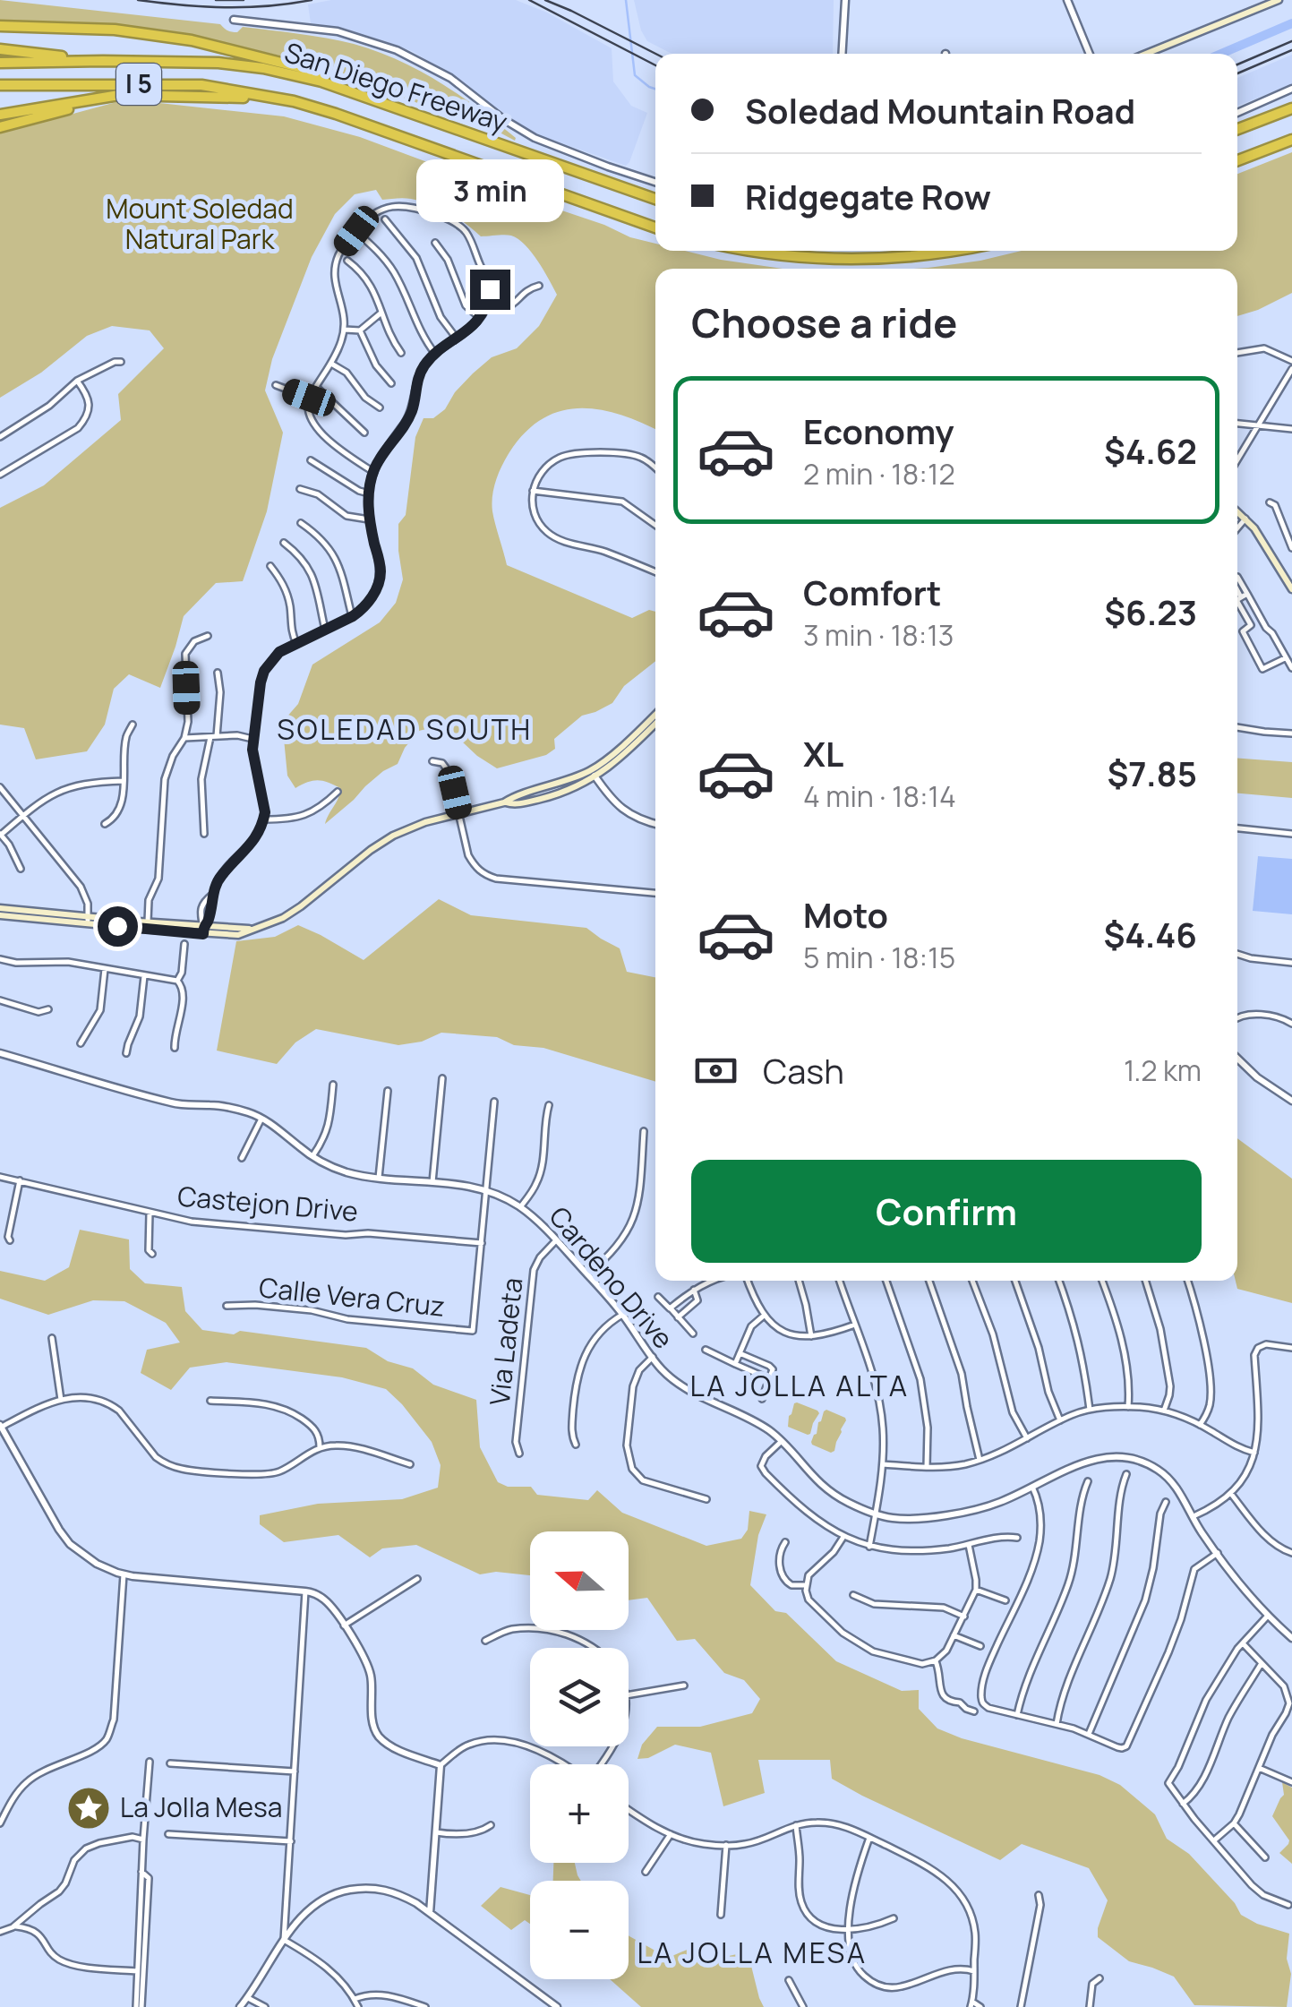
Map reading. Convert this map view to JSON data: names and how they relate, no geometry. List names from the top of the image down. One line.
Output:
{"streets":{"highway":["I 5","San Diego Freeway"],"street":["Castejon Drive","Cardeno Drive","Calle Vera Cruz","Via Ladeta"]},"crossings":[["Castejon Drive","Calle Vera Cruz"],["Cardeno Drive","Via Ladeta"]],"districts":["SOLEDAD SOUTH","LA JOLLA ALTA","LA JOLLA MESA"],"parks":["Mount Soledad Natural Park"],"places":{"place":["La Jolla Mesa"]},"north":"left","page":{"banner":["Soledad Mountain Road","Ridgegate Row"],"bubble":"3 min","heading":"Choose a ride","list":[{"name":"Economy","note":"2 min · 18:12","value":"$4.62"},{"name":"Comfort","note":"3 min · 18:13","value":"$6.23"},{"name":"XL","note":"4 min · 18:14","value":"$7.85"},{"name":"Moto","note":"5 min · 18:15","value":"$4.46"}],"pay":["Cash","1.2 km"],"buttons":"Confirm","map_buttons":["+","−"]}}
